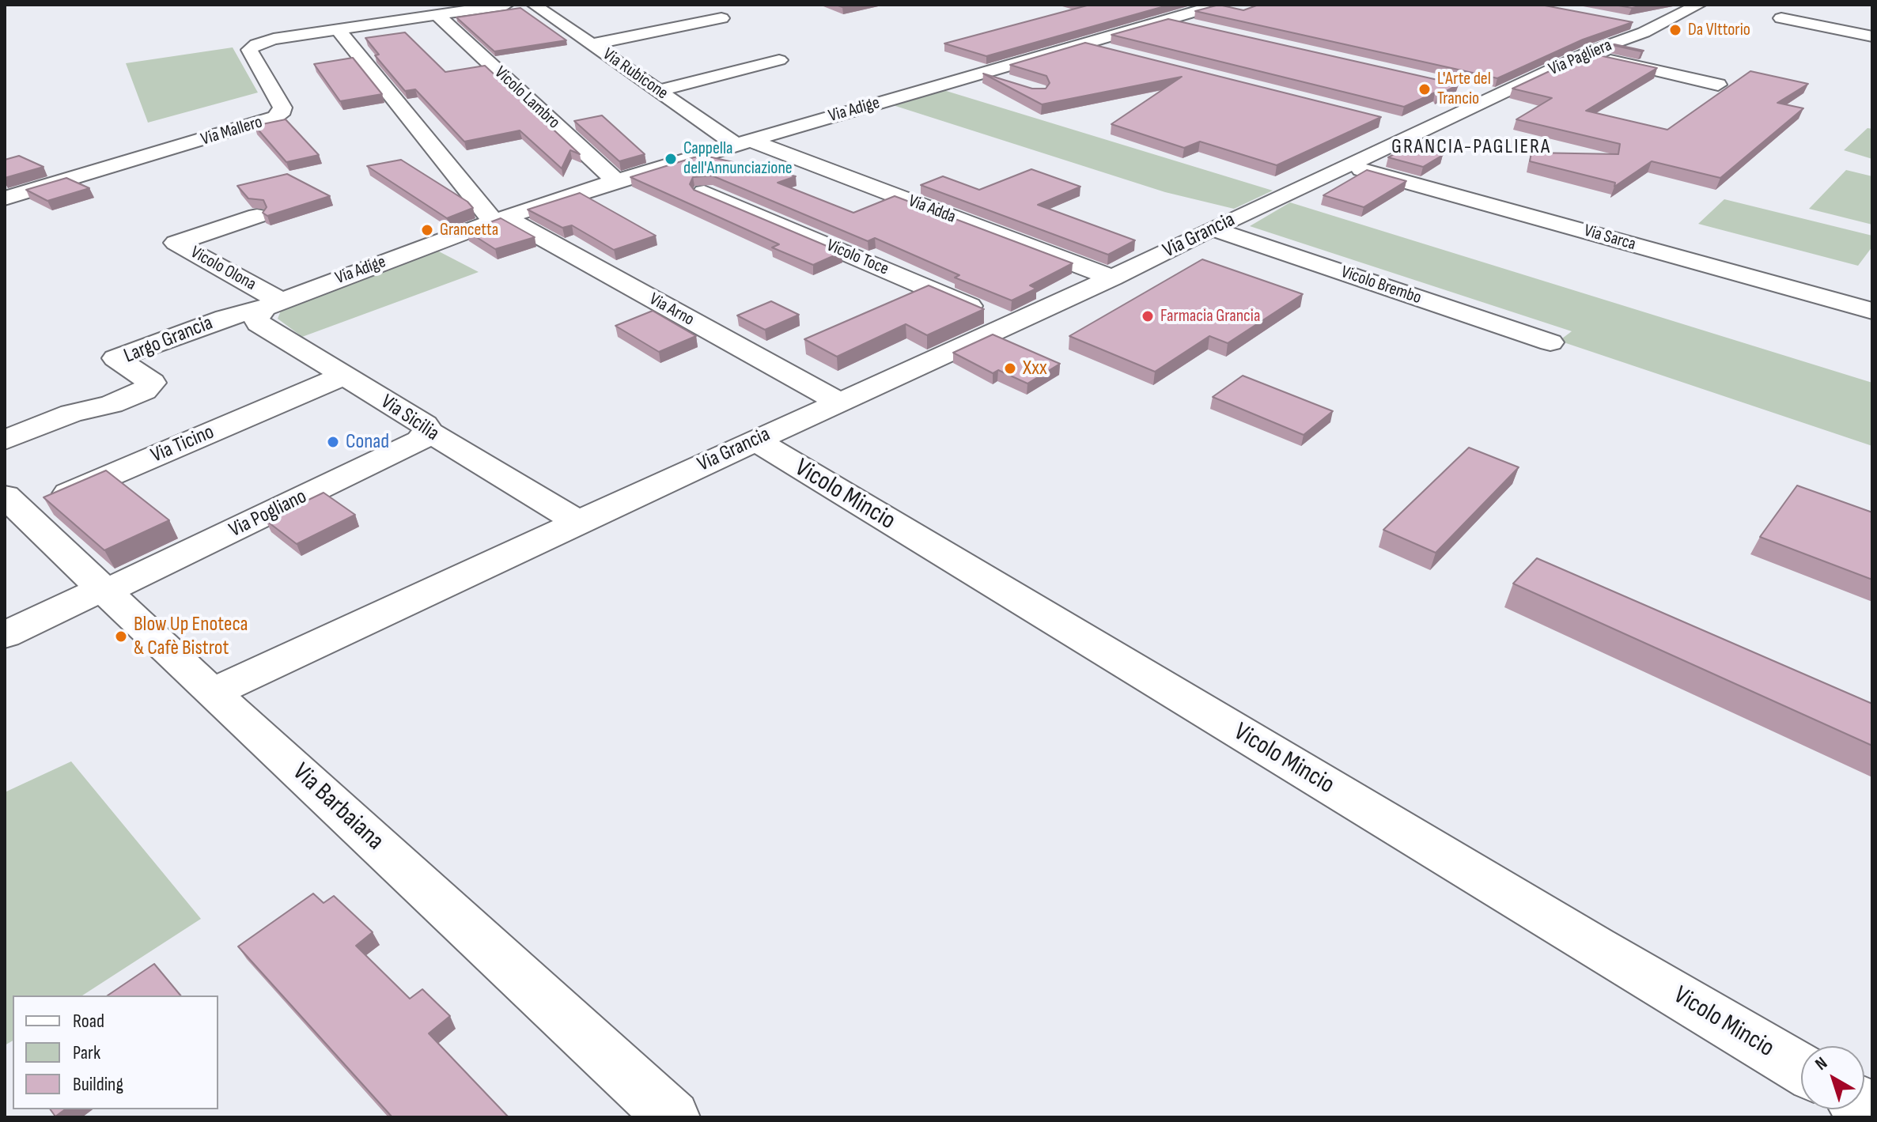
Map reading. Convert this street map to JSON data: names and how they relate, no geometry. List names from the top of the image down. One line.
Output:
{"streets":{"street":["Via Pagliera","Via Rubicone","Vicolo Lambro","Via Adige","Via Mallero","Via Adda","Via Grancia","Via Sarca","Vicolo Toce","Vicolo Olona","Vicolo Brembo","Via Arno","Largo Grancia","Via Sicilia","Via Ticino","Vicolo Mincio","Via Pogliano","Via Barbaiana"]},"crossings":[["Via Pagliera","Via Grancia"],["Via Pagliera","Via Sarca"],["Via Rubicone","Via Adige"],["Via Rubicone","Via Adda"],["Vicolo Lambro","Via Adige"],["Vicolo Lambro","Via Mallero"],["Via Adige","Via Adda"],["Via Adige","Vicolo Olona"],["Via Adige","Via Arno"],["Via Adige","Largo Grancia"],["Via Adige","Via Sicilia"],["Via Adda","Via Grancia"],["Via Grancia","Vicolo Toce"],["Via Grancia","Vicolo Brembo"],["Via Grancia","Via Arno"],["Via Grancia","Via Sicilia"],["Via Grancia","Vicolo Mincio"],["Via Grancia","Via Barbaiana"],["Vicolo Olona","Largo Grancia"],["Vicolo Olona","Via Sicilia"],["Largo Grancia","Via Sicilia"],["Via Sicilia","Via Ticino"],["Via Sicilia","Via Pogliano"],["Via Ticino","Via Barbaiana"],["Via Pogliano","Via Barbaiana"]],"districts":["GRANCIA-PAGLIERA"],"places":["Da VIttorio","L'Arte del Trancio","Cappella dell'Annunciazione","Grancetta","Farmacia Grancia","Xxx","Conad","Blow Up Enoteca & Cafè Bistrot"],"legend":["Road","Park","Building"],"north":"top left"}
